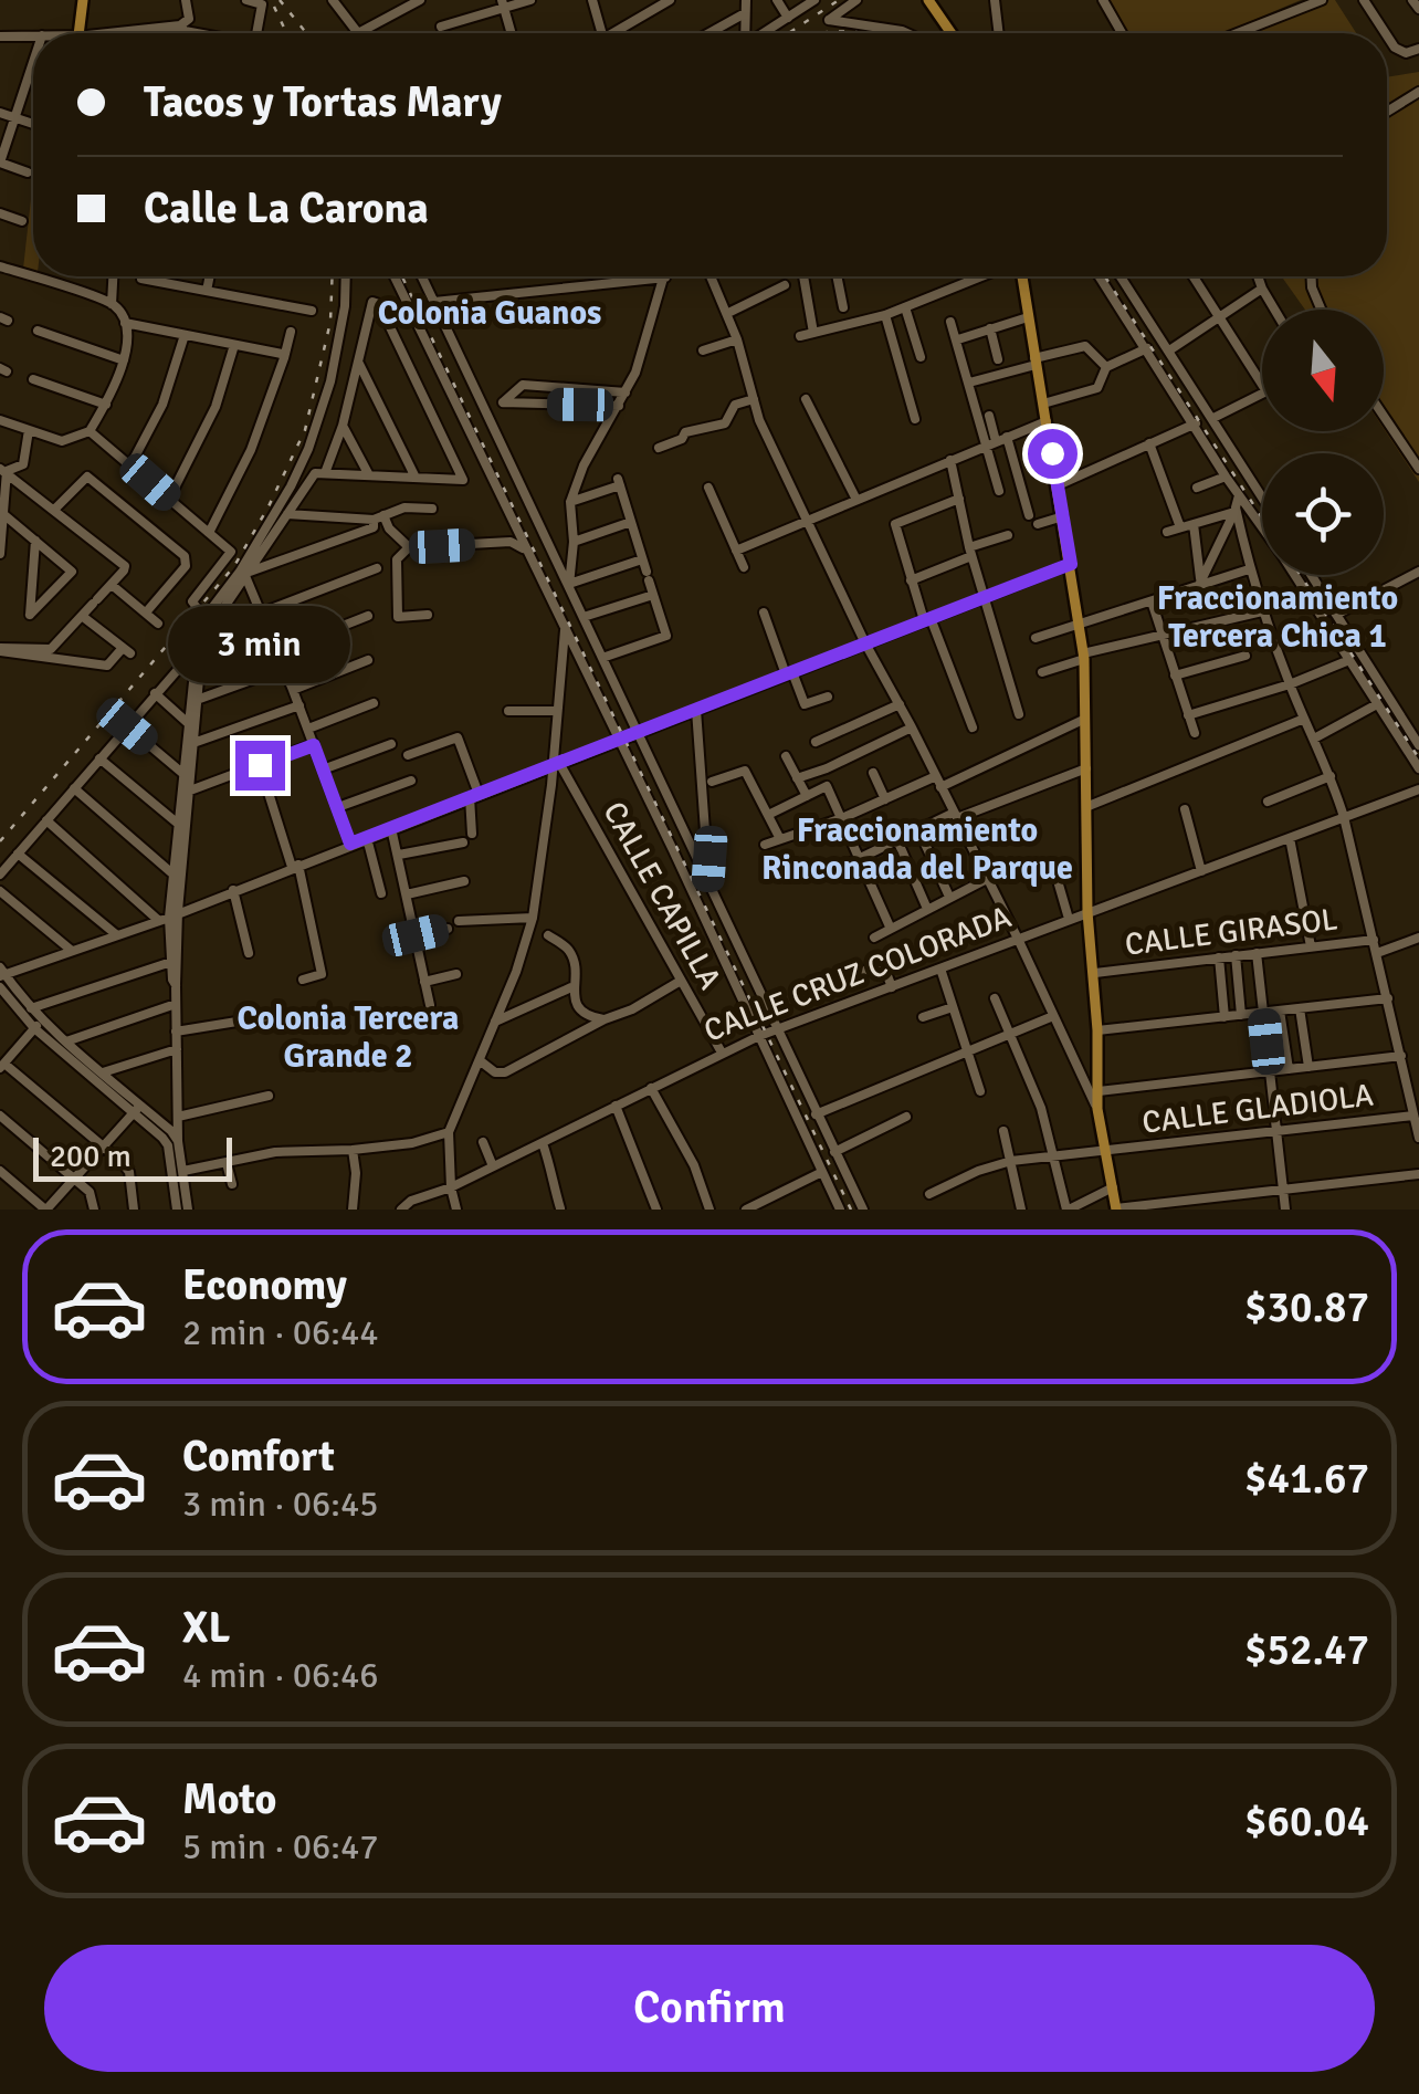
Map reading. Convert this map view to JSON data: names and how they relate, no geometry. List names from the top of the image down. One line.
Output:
{"streets":{"street":["CALLE CAPILLA","CALLE GIRASOL","CALLE CRUZ COLORADA","CALLE GLADIOLA"]},"crossings":[["CALLE CAPILLA","CALLE CRUZ COLORADA"]],"districts":["Colonia Guanos","Fraccionamiento Tercera Chica 1","Fraccionamiento Rinconada del Parque","Colonia Tercera Grande 2"],"scale_bar":"200 m","north":"bottom","page":{"banner":["Tacos y Tortas Mary","Calle La Carona"],"bubble":"3 min","scale":"200 m","list":[{"name":"Economy","note":"2 min · 06:44","value":"$30.87"},{"name":"Comfort","note":"3 min · 06:45","value":"$41.67"},{"name":"XL","note":"4 min · 06:46","value":"$52.47"},{"name":"Moto","note":"5 min · 06:47","value":"$60.04"}],"buttons":"Confirm"}}
